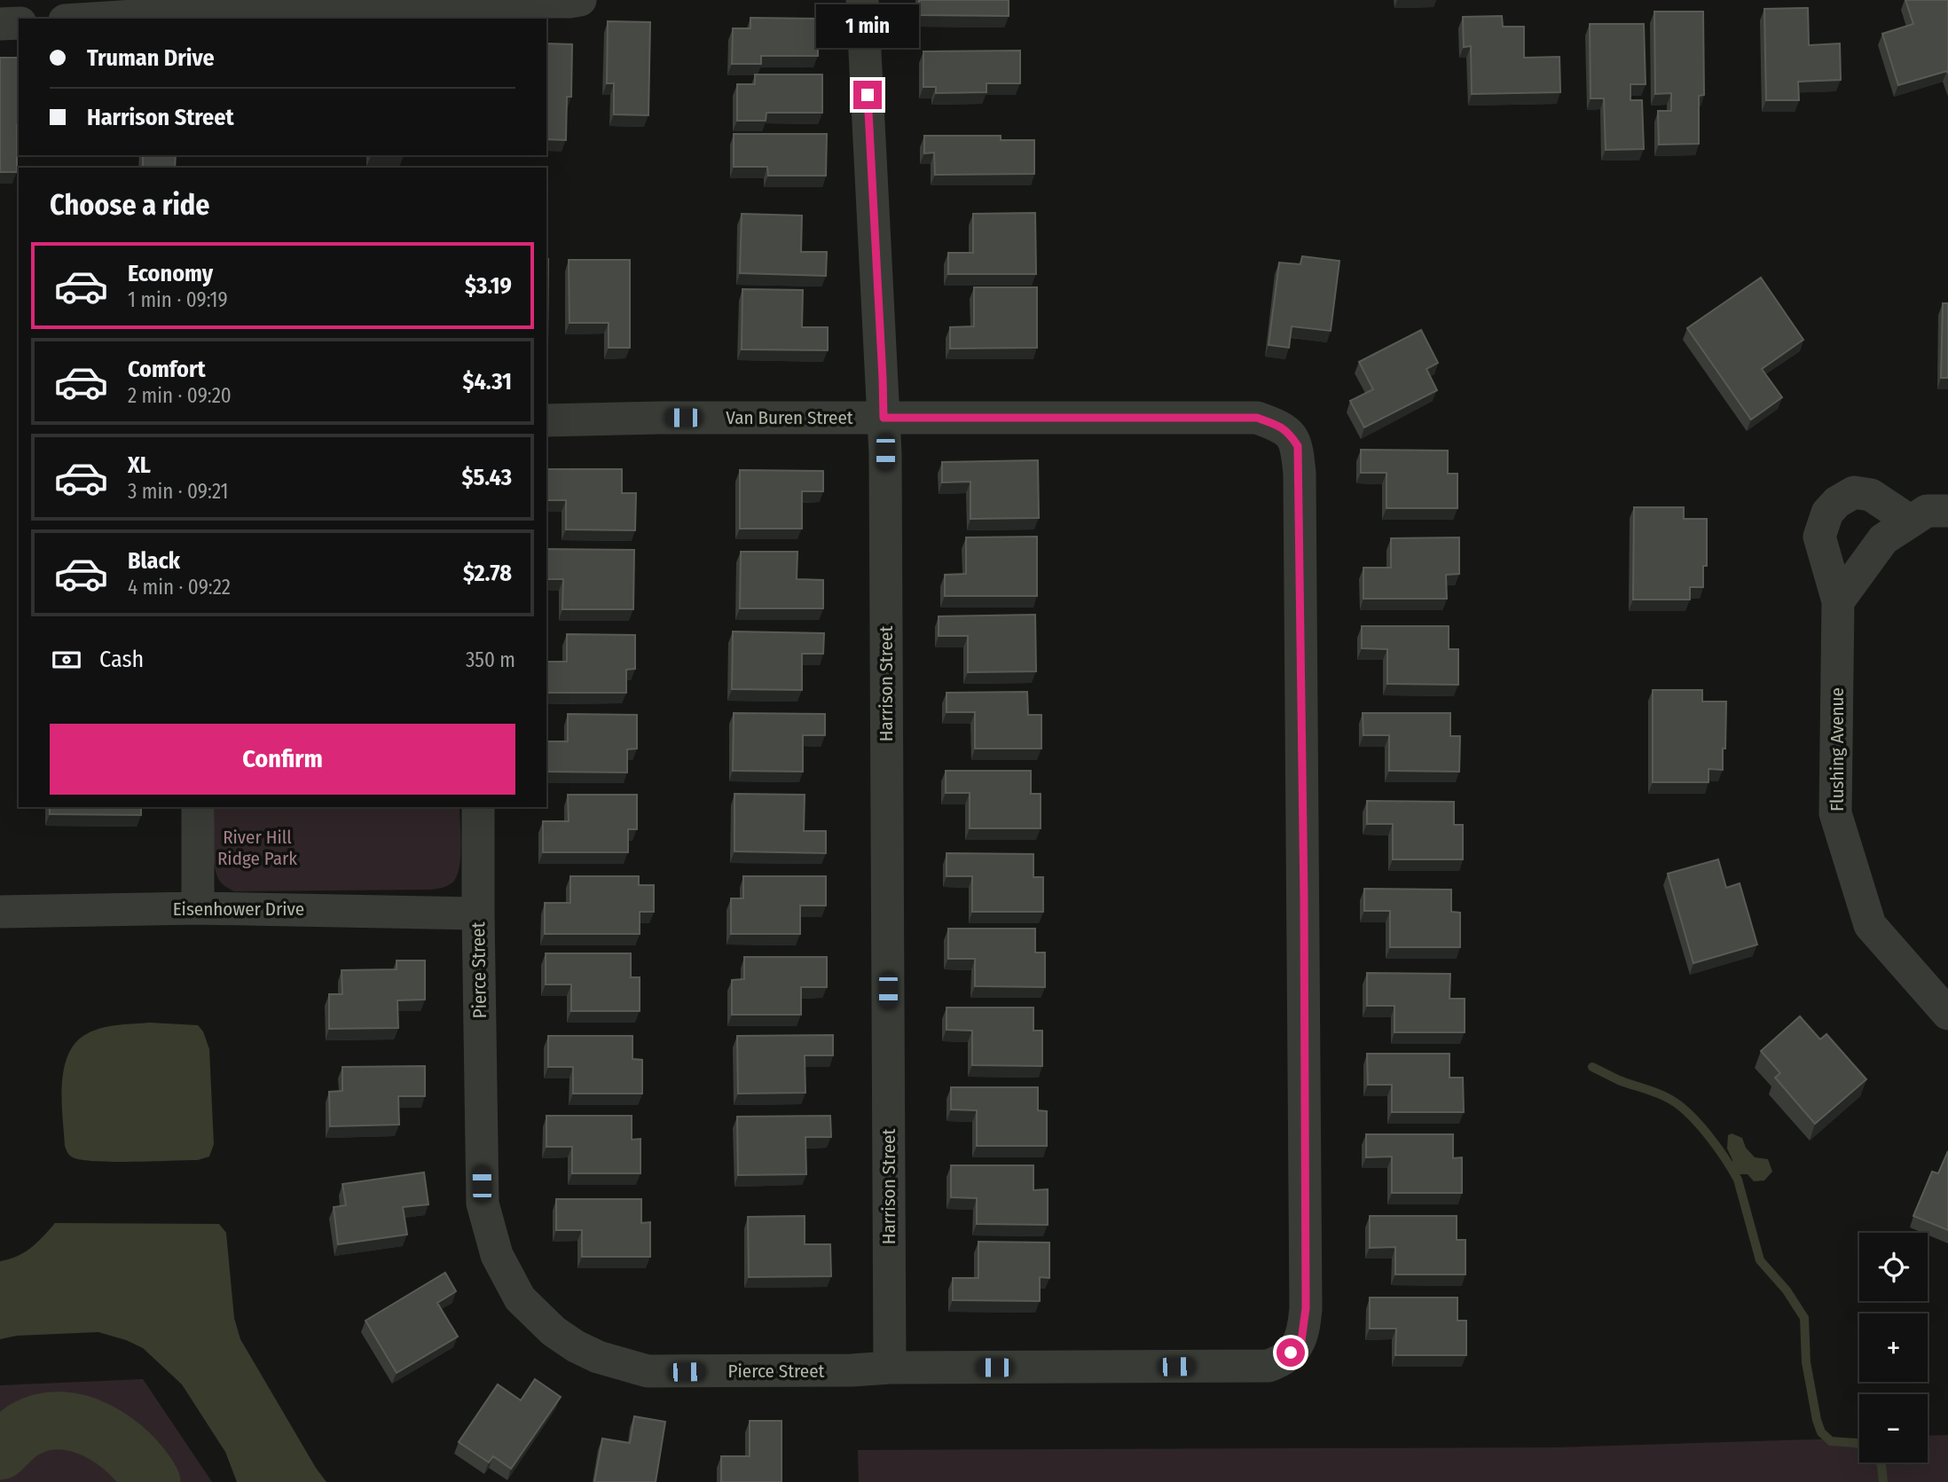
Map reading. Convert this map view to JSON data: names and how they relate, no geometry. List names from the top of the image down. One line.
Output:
{"streets":{"street":["Van Buren Street","Harrison Street","Flushing Avenue","Eisenhower Drive","Pierce Street"]},"crossings":[["Van Buren Street","Harrison Street"],["Van Buren Street","Pierce Street"],["Harrison Street","Pierce Street"],["Eisenhower Drive","Pierce Street"]],"parks":["River Hill Ridge Park"],"page":{"bubble":"1 min","banner":["Truman Drive","Harrison Street"],"heading":"Choose a ride","list":[{"name":"Economy","note":"1 min · 09:19","value":"$3.19"},{"name":"Comfort","note":"2 min · 09:20","value":"$4.31"},{"name":"XL","note":"3 min · 09:21","value":"$5.43"},{"name":"Black","note":"4 min · 09:22","value":"$2.78"}],"pay":["Cash","350 m"],"buttons":"Confirm","map_buttons":["+","−"]}}
